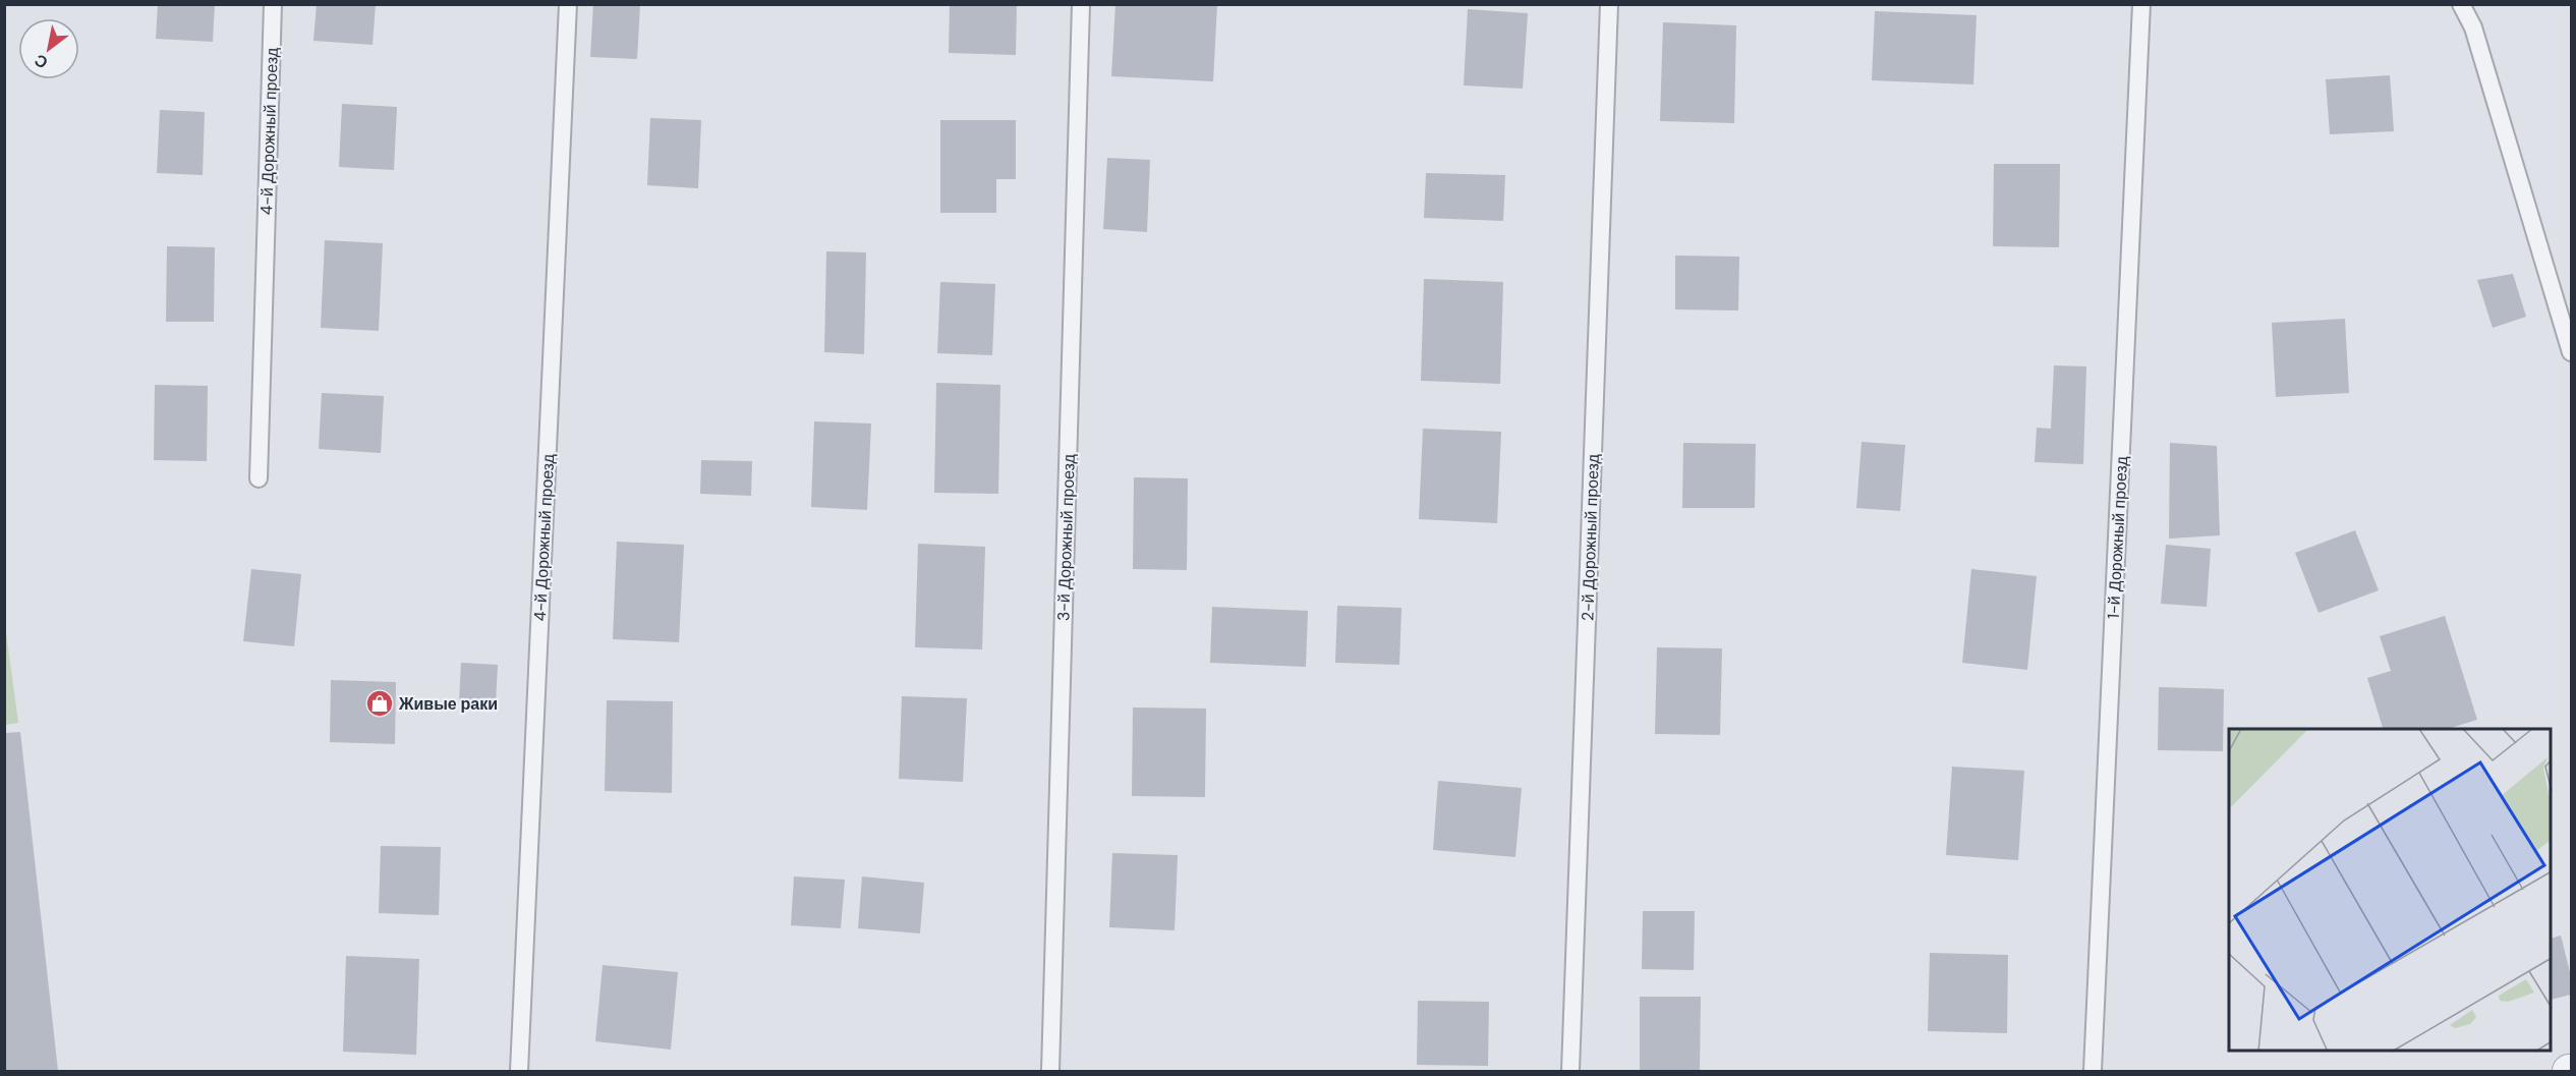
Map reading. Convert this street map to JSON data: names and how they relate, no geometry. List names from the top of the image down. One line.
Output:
{"streets":{"lane":["4-й Дорожный проезд","3-й Дорожный проезд","2-й Дорожный проезд","1-й Дорожный проезд"]},"places":{"shop":["Живые раки"]},"north":"bottom left"}
